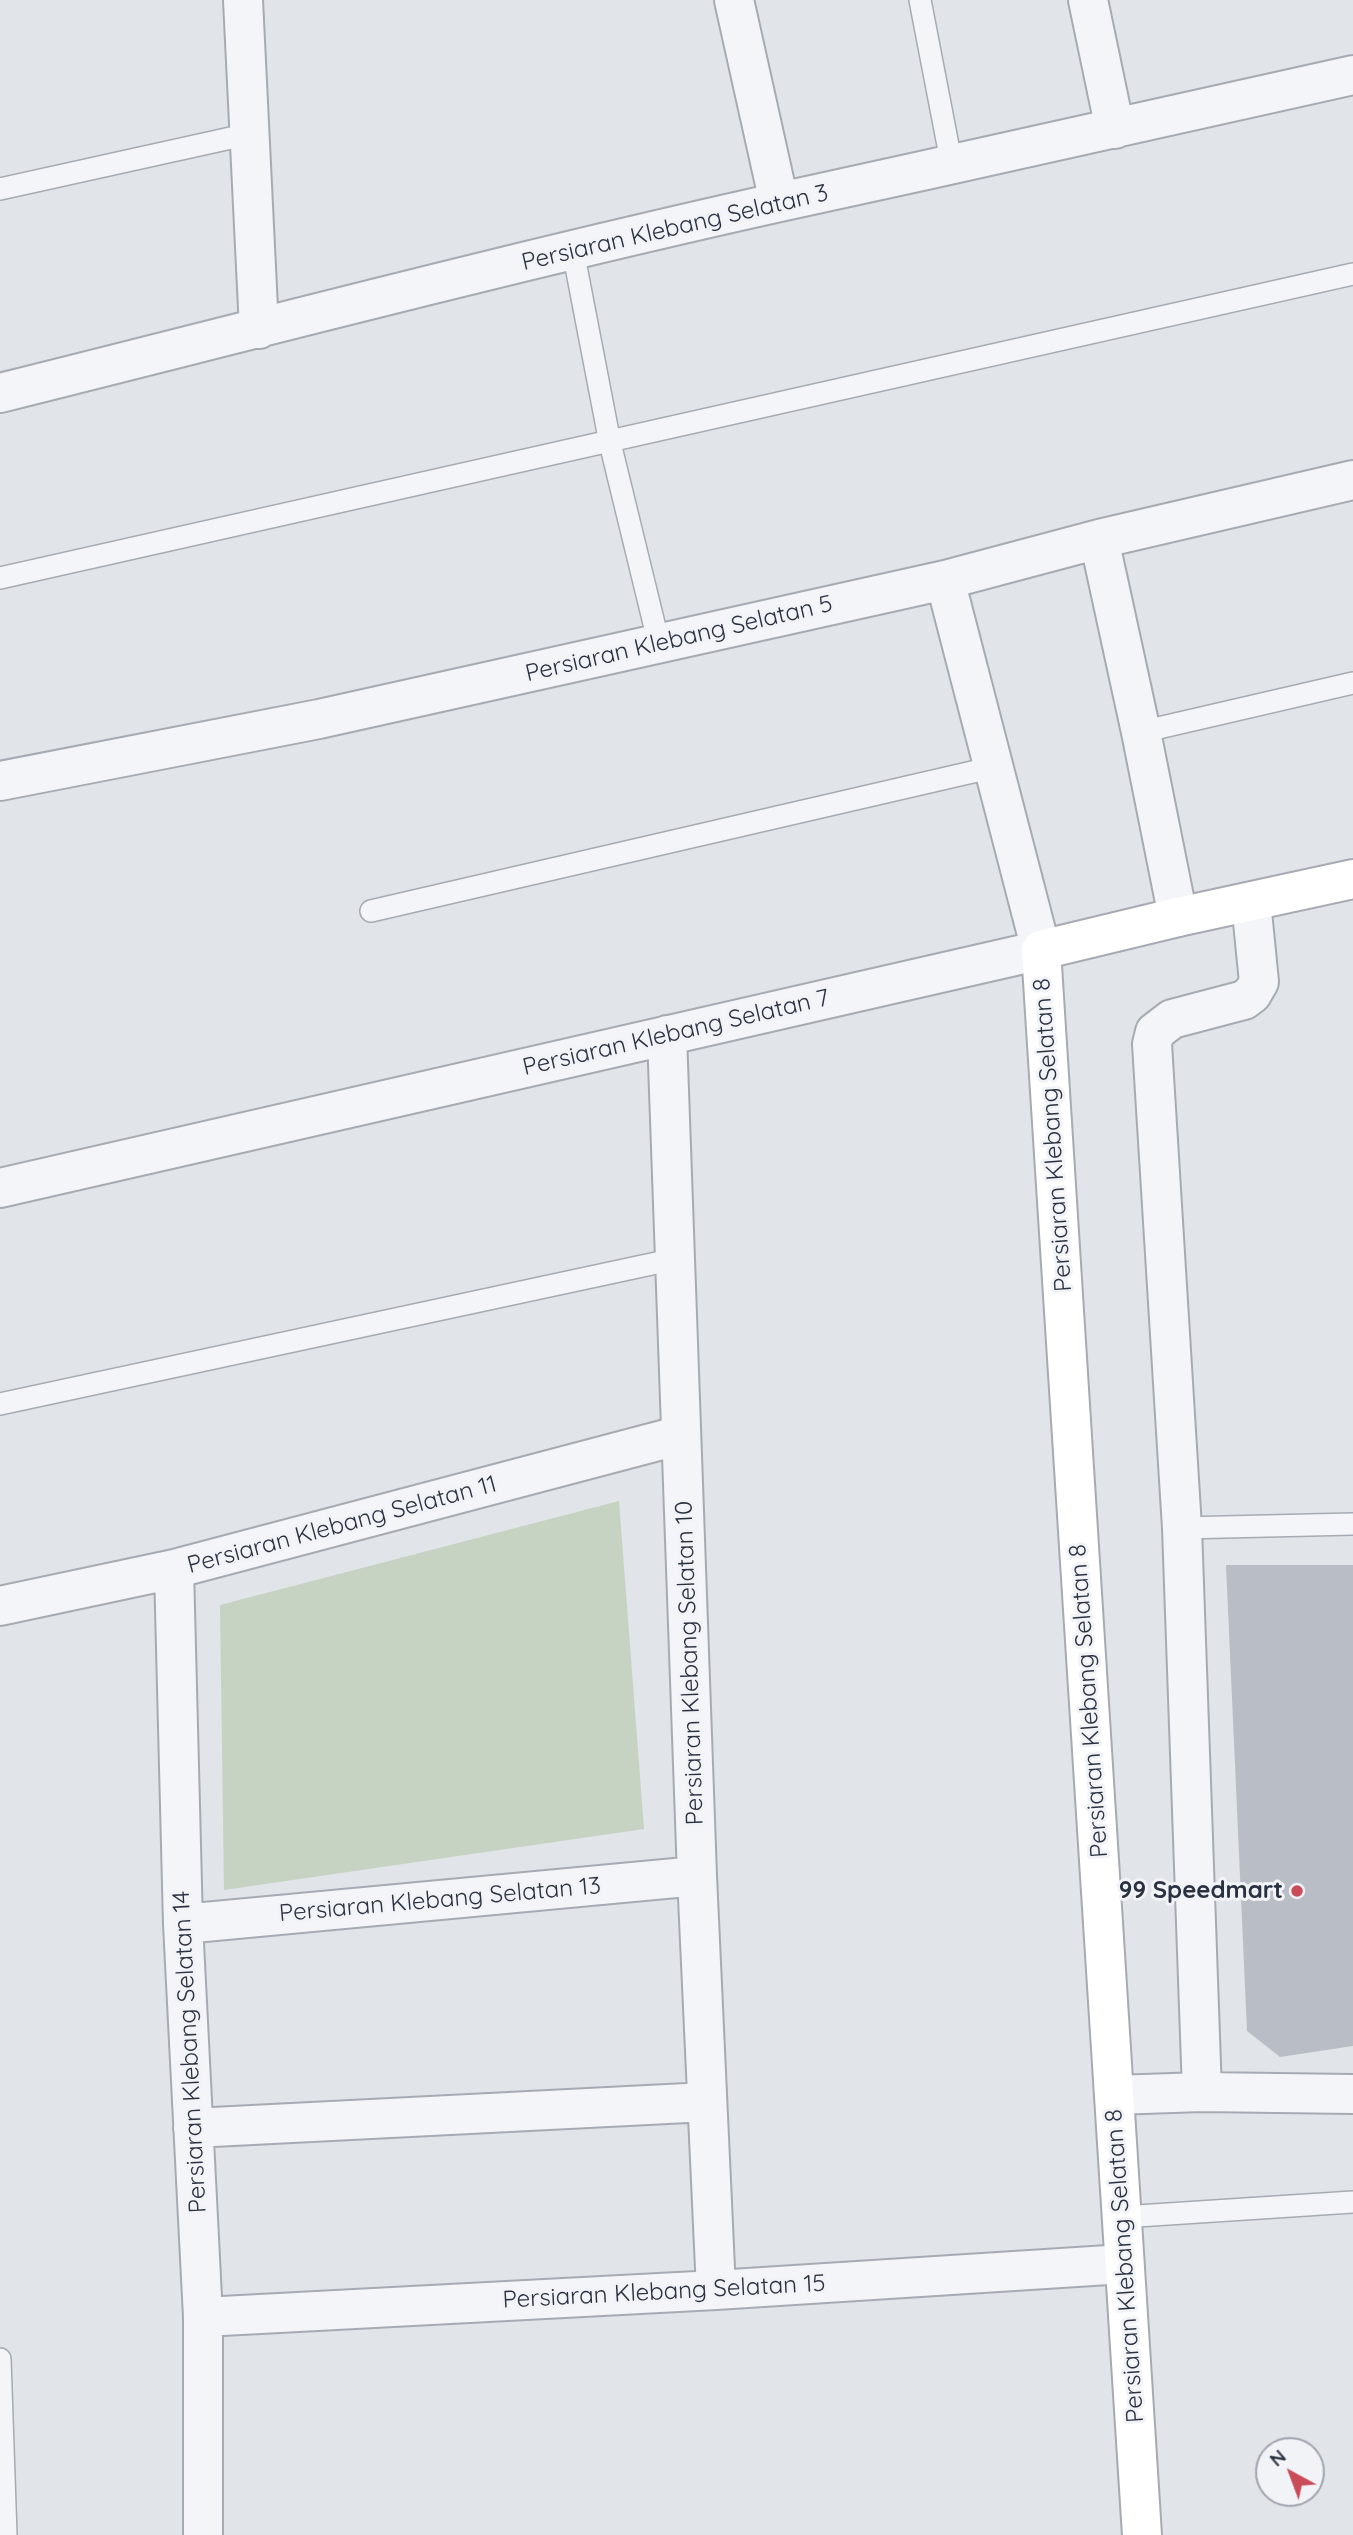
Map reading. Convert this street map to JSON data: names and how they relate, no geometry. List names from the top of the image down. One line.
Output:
{"streets":{"street":["Persiaran Klebang Selatan 3","Persiaran Klebang Selatan 5","Persiaran Klebang Selatan 7","Persiaran Klebang Selatan 8","Persiaran Klebang Selatan 11","Persiaran Klebang Selatan 10","Persiaran Klebang Selatan 13","Persiaran Klebang Selatan 14","Persiaran Klebang Selatan 15"]},"crossings":[["Persiaran Klebang Selatan 7","Persiaran Klebang Selatan 8"],["Persiaran Klebang Selatan 7","Persiaran Klebang Selatan 10"],["Persiaran Klebang Selatan 8","Persiaran Klebang Selatan 15"],["Persiaran Klebang Selatan 11","Persiaran Klebang Selatan 10"],["Persiaran Klebang Selatan 11","Persiaran Klebang Selatan 14"],["Persiaran Klebang Selatan 10","Persiaran Klebang Selatan 13"],["Persiaran Klebang Selatan 10","Persiaran Klebang Selatan 15"],["Persiaran Klebang Selatan 13","Persiaran Klebang Selatan 14"],["Persiaran Klebang Selatan 14","Persiaran Klebang Selatan 15"]],"places":["99 Speedmart"],"north":"top left"}
